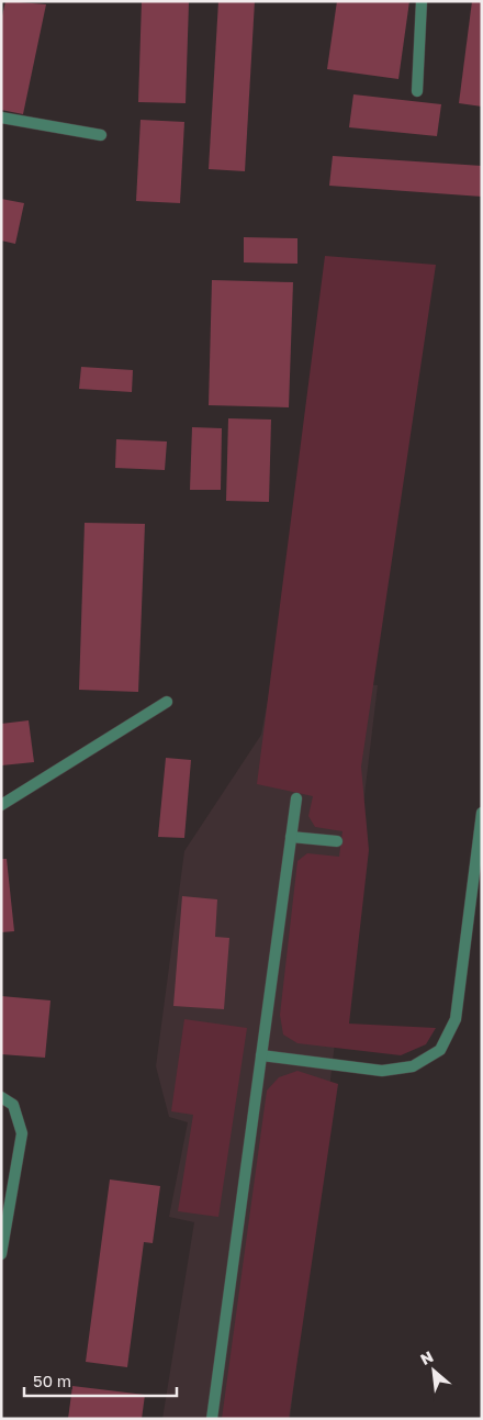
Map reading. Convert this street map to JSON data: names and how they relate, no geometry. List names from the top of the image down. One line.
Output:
{"scale_bar":"50 m","north":"top left"}
